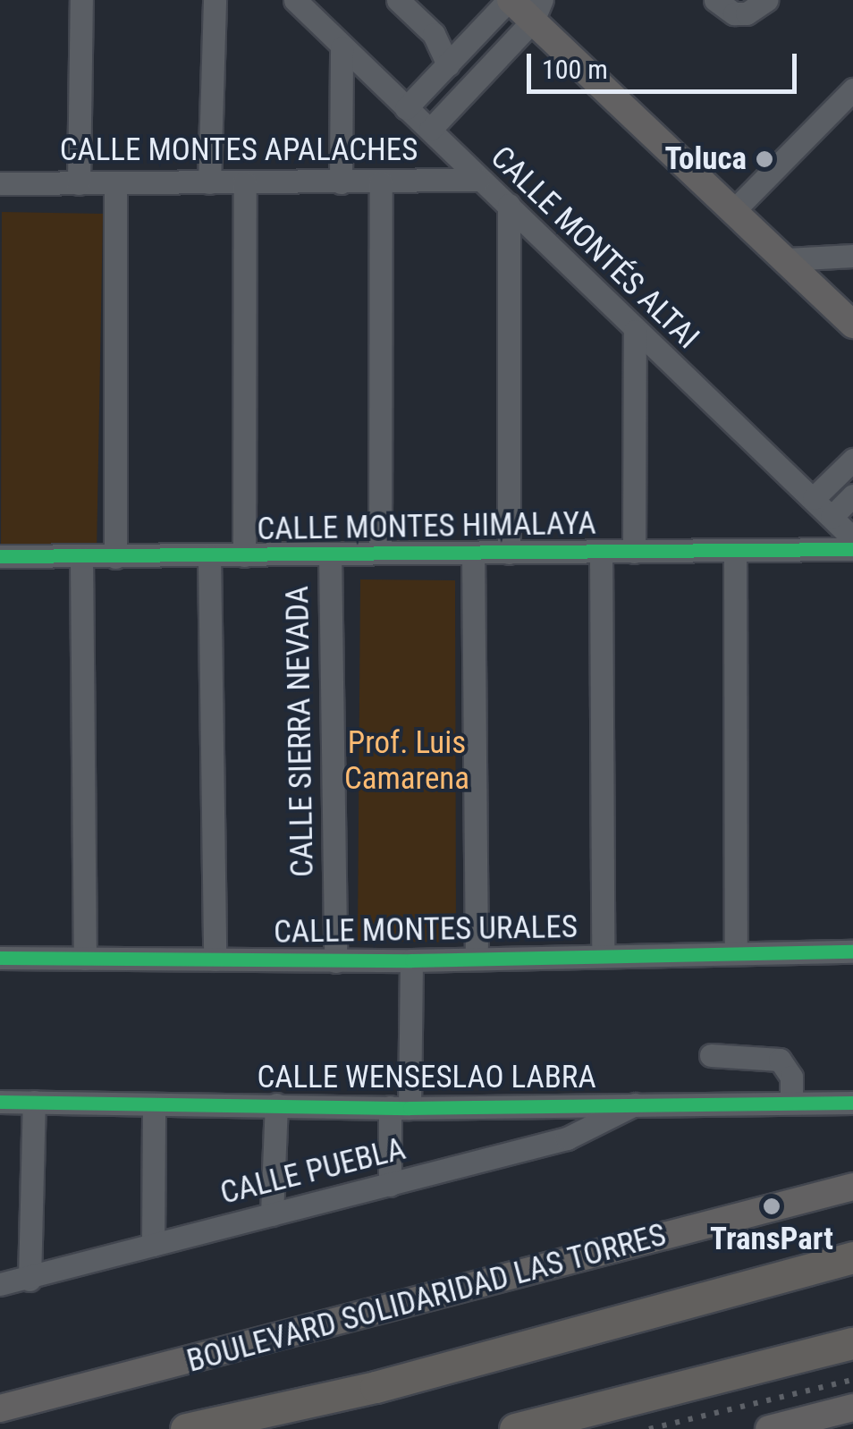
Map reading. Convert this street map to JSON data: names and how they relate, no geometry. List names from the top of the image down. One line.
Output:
{"streets":{"highway":["BOULEVARD SOLIDARIDAD LAS TORRES"],"street":["CALLE MONTES APALACHES","CALLE MONTÉS ALTAI","CALLE MONTES HIMALAYA","CALLE SIERRA NEVADA","CALLE MONTES URALES","CALLE WENSESLAO LABRA","CALLE PUEBLA"]},"crossings":[["CALLE MONTES APALACHES","CALLE MONTÉS ALTAI"],["CALLE MONTES HIMALAYA","CALLE SIERRA NEVADA"],["CALLE SIERRA NEVADA","CALLE MONTES URALES"],["CALLE WENSESLAO LABRA","CALLE PUEBLA"]],"parks":["Prof. Luis Camarena"],"places":["Toluca","TransPart"],"scale_bar":"100 m"}
